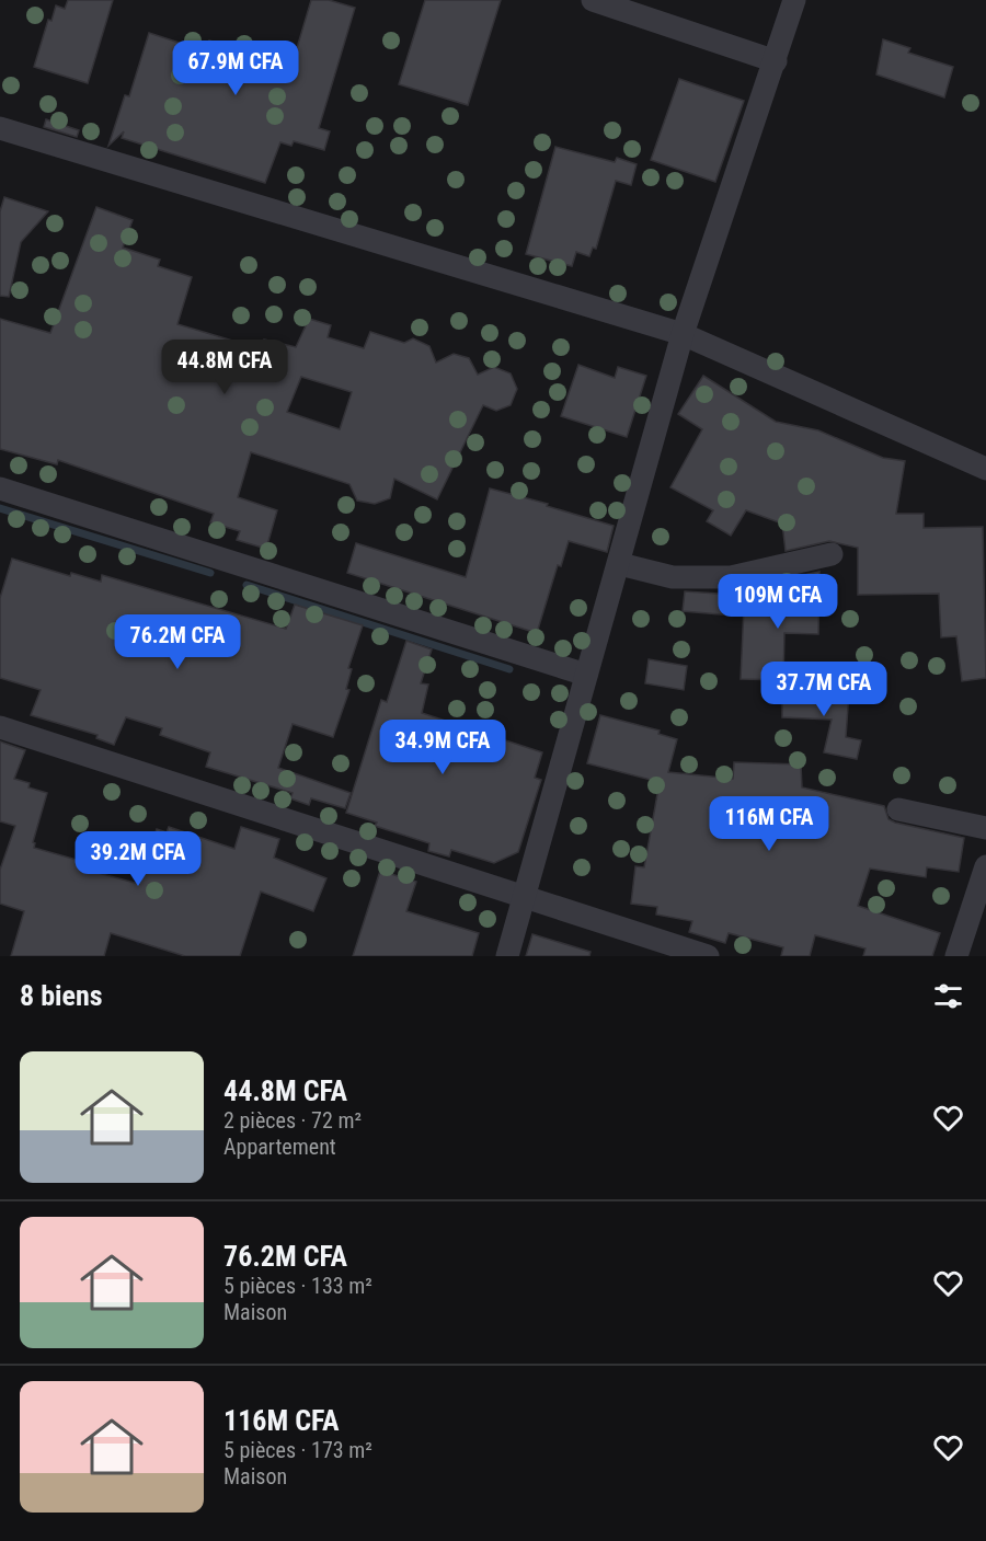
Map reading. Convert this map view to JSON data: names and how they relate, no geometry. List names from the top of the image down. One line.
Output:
{"page":{"price":["67.9M CFA","44.8M CFA","109M CFA","76.2M CFA","37.7M CFA","34.9M CFA","116M CFA","39.2M CFA"],"heading":"8 biens","list":[{"name":"44.8M CFA","note":"2 pièces · 72 m² · Appartement"},{"name":"76.2M CFA","note":"5 pièces · 133 m² · Maison"},{"name":"116M CFA","note":"5 pièces · 173 m² · Maison"}]}}
